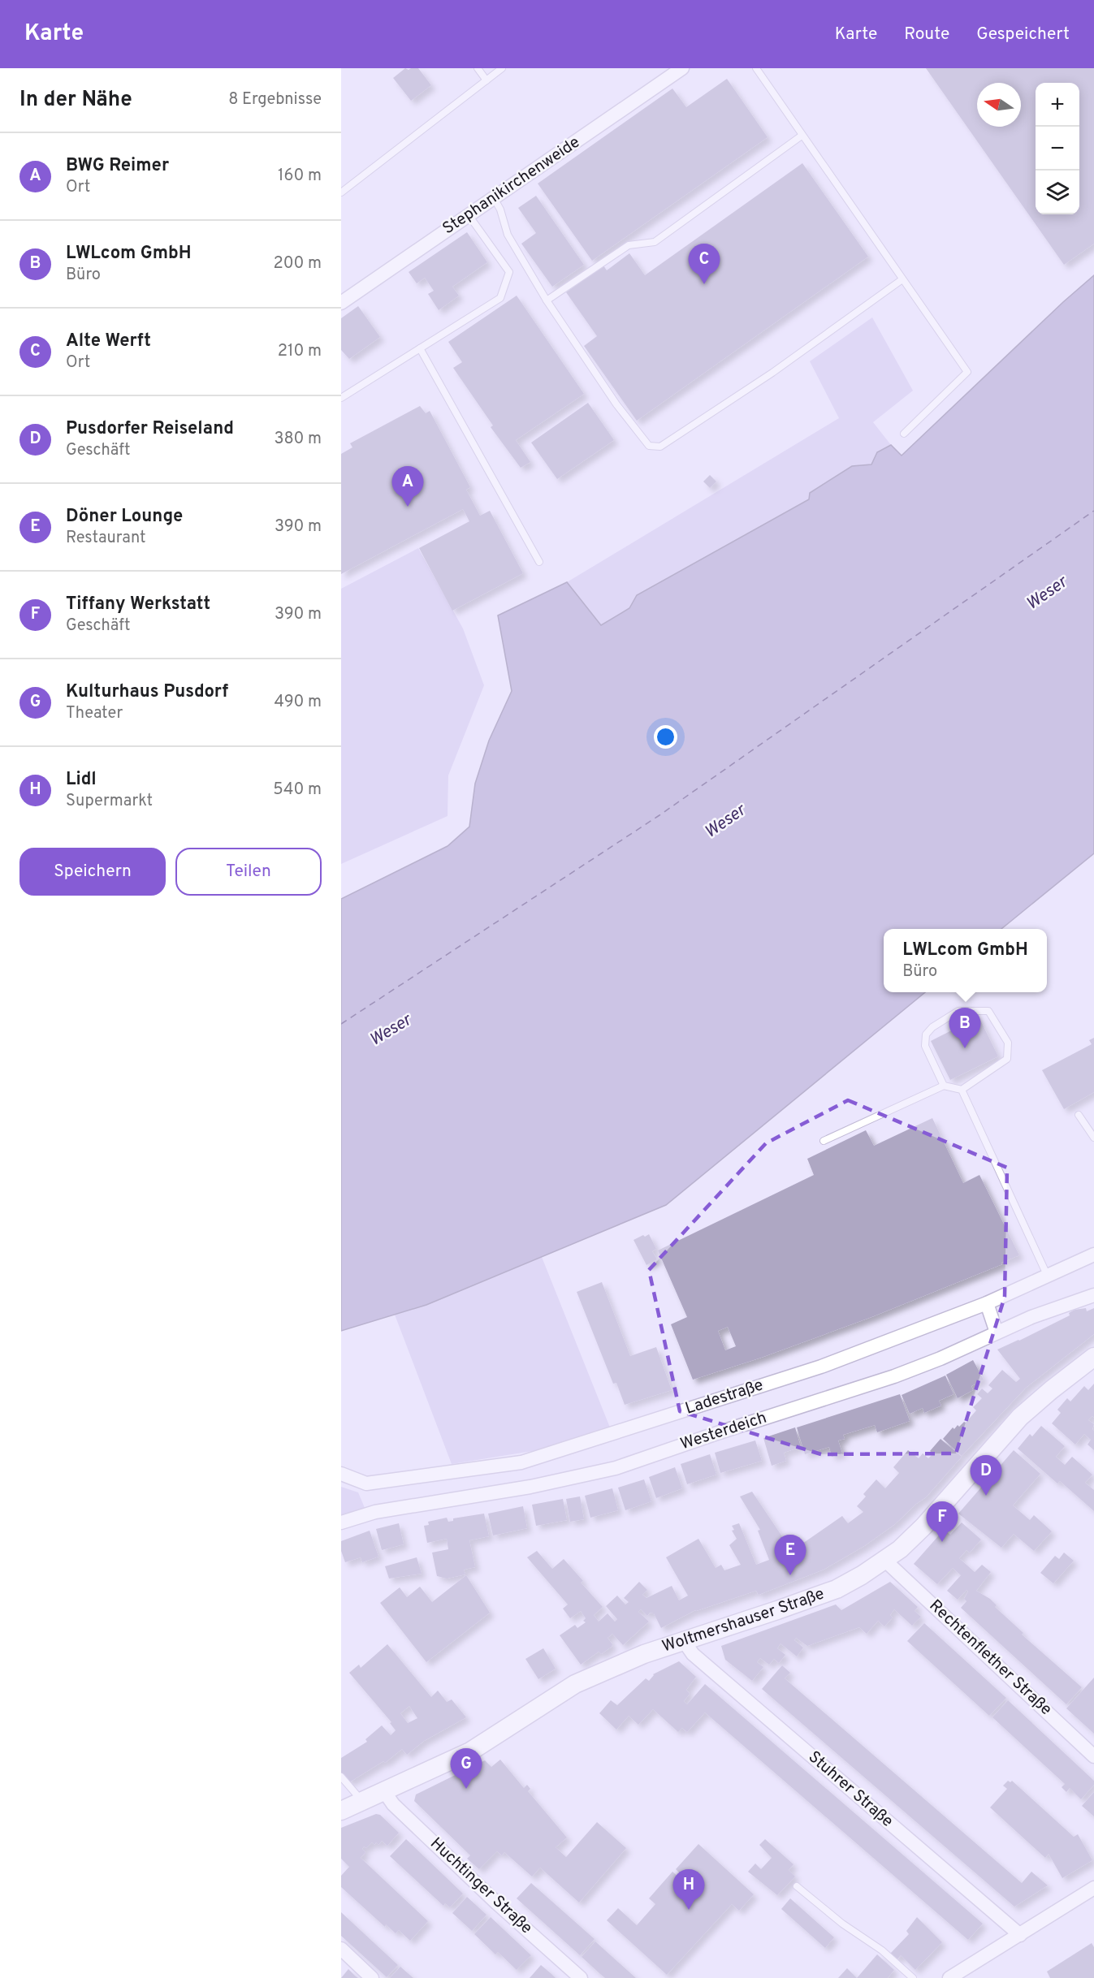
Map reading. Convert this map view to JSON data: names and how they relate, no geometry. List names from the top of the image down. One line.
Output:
{"streets":{"street":["Stephanikirchenweide","Ladestraße","Westerdeich","Woltmershauser Straße","Rechtenflether Straße","Stuhrer Straße","Huchtinger Straße"]},"crossings":[["Woltmershauser Straße","Rechtenflether Straße"],["Woltmershauser Straße","Stuhrer Straße"],["Woltmershauser Straße","Huchtinger Straße"]],"water":["Weser"],"north":"left","page":{"header":"Karte","nav":["Karte","Route","Gespeichert"],"heading":["In der Nähe","8 Ergebnisse"],"map_buttons":["+","−"],"list":[{"mark":"A","name":"BWG Reimer","note":"Ort","value":"160 m"},{"mark":"B","name":"LWLcom GmbH","note":"Büro","value":"200 m"},{"mark":"C","name":"Alte Werft","note":"Ort","value":"210 m"},{"mark":"D","name":"Pusdorfer Reiseland","note":"Geschäft","value":"380 m"},{"mark":"E","name":"Döner Lounge","note":"Restaurant","value":"390 m"},{"mark":"F","name":"Tiffany Werkstatt","note":"Geschäft","value":"390 m"},{"mark":"G","name":"Kulturhaus Pusdorf","note":"Theater","value":"490 m"},{"mark":"H","name":"Lidl","note":"Supermarkt","value":"540 m"}],"pins":["C","A","B","D","F","E","G","H"],"buttons":["Speichern","Teilen"],"popup":["LWLcom GmbH","Büro"]}}
